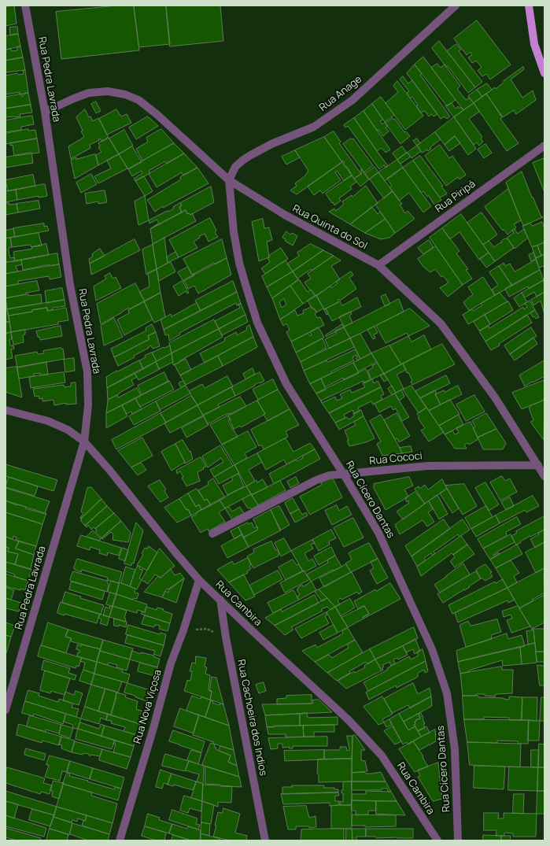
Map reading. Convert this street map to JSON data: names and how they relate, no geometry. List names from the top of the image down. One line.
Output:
{"streets":{"street":["Rua Pedra Lavrada","Rua Anage","Rua Piripá","Rua Quinta do Sol","Rua Cococi","Rua Cícero Dantas","Rua Cambira","Rua Nova Viçosa","Rua Cachoeira dos Indios"]},"crossings":[["Rua Pedra Lavrada","Rua Quinta do Sol"],["Rua Pedra Lavrada","Rua Cambira"],["Rua Anage","Rua Quinta do Sol"],["Rua Anage","Rua Cícero Dantas"],["Rua Piripá","Rua Quinta do Sol"],["Rua Quinta do Sol","Rua Cococi"],["Rua Quinta do Sol","Rua Cícero Dantas"],["Rua Cococi","Rua Cícero Dantas"],["Rua Cambira","Rua Nova Viçosa"],["Rua Cambira","Rua Cachoeira dos Indios"]]}
